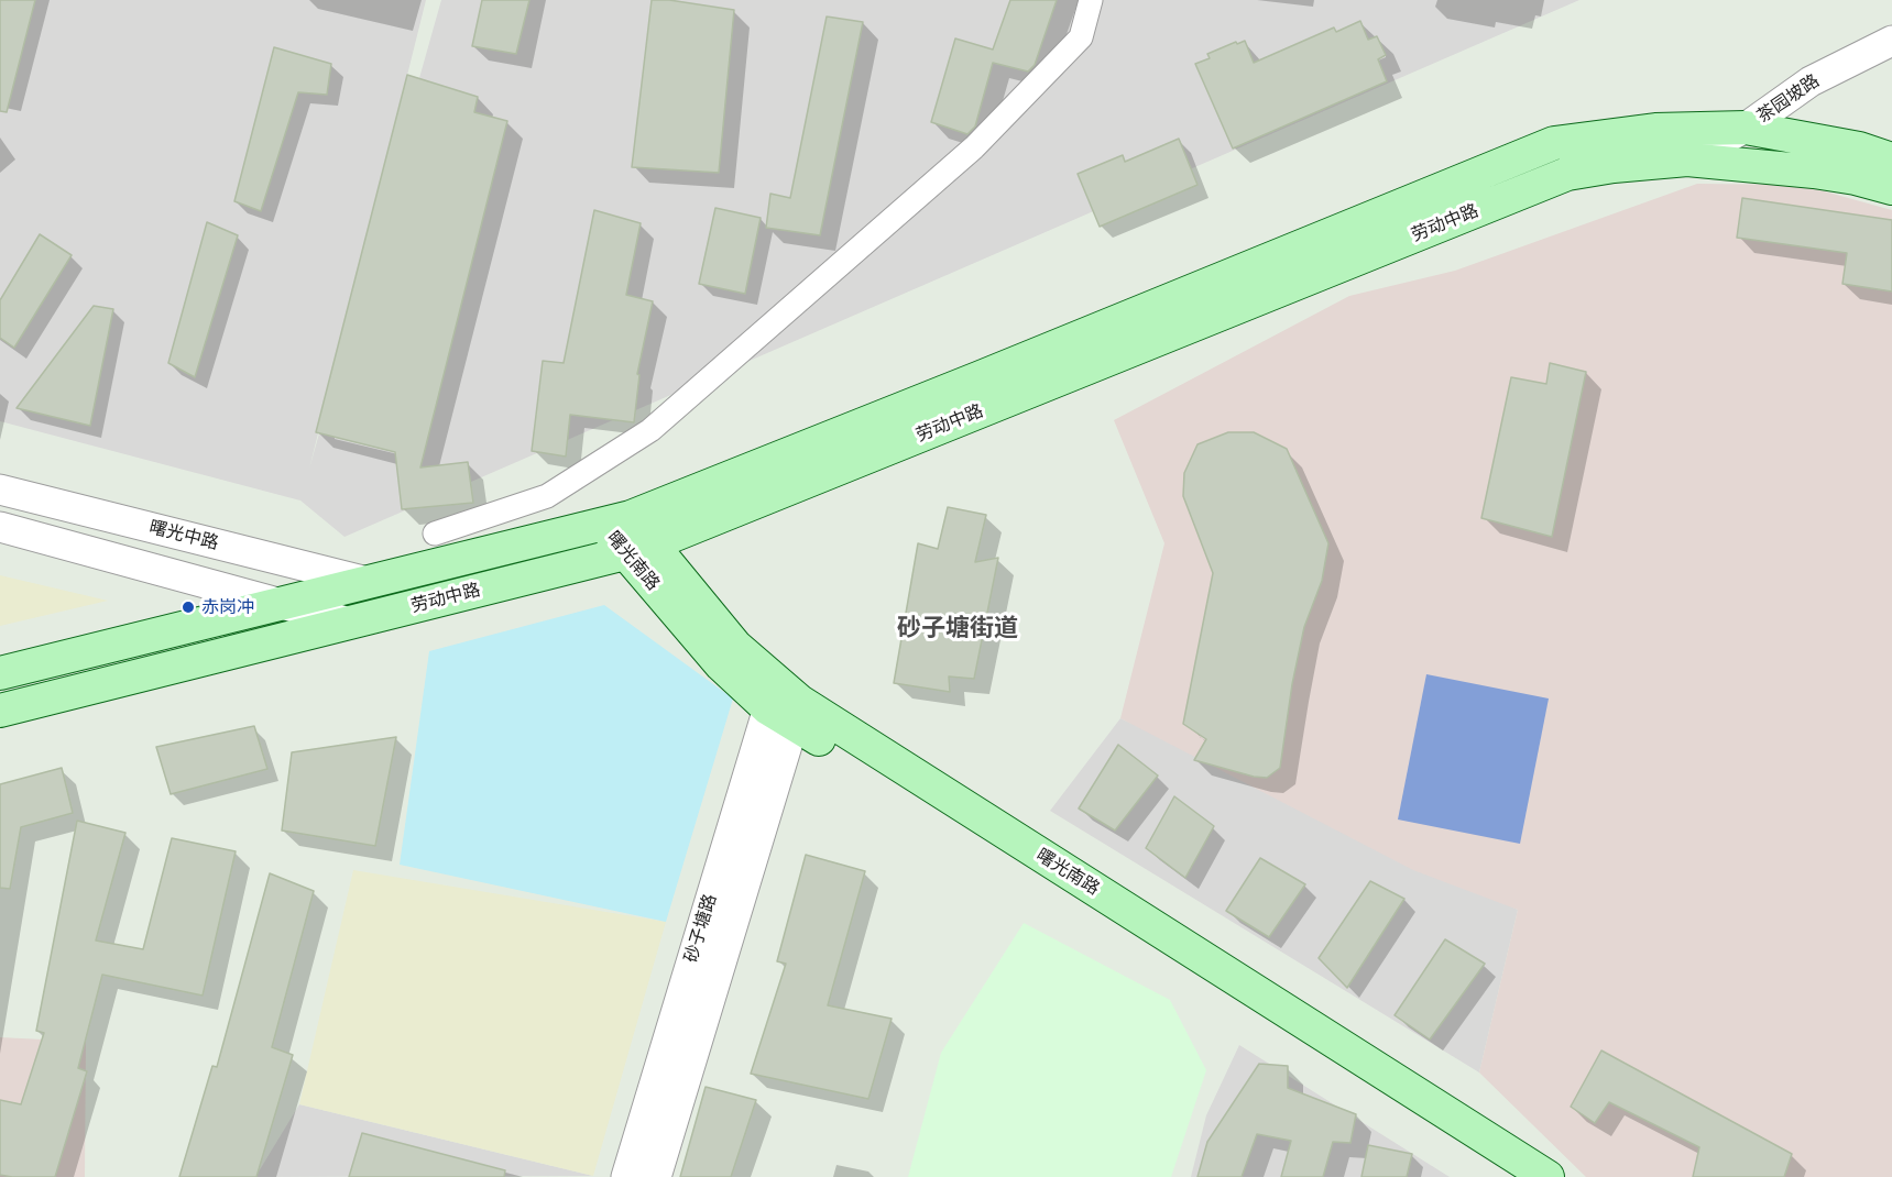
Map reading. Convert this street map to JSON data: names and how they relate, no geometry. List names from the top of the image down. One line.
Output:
{"streets":{"main road":["劳动中路","曙光南路"],"street":["茶园坡路","曙光中路","砂子塘路"]},"crossings":[["茶园坡路","劳动中路"],["劳动中路","曙光中路"],["劳动中路","曙光南路"],["曙光南路","砂子塘路"]],"districts":["砂子塘街道"],"places":["赤岗冲"]}
